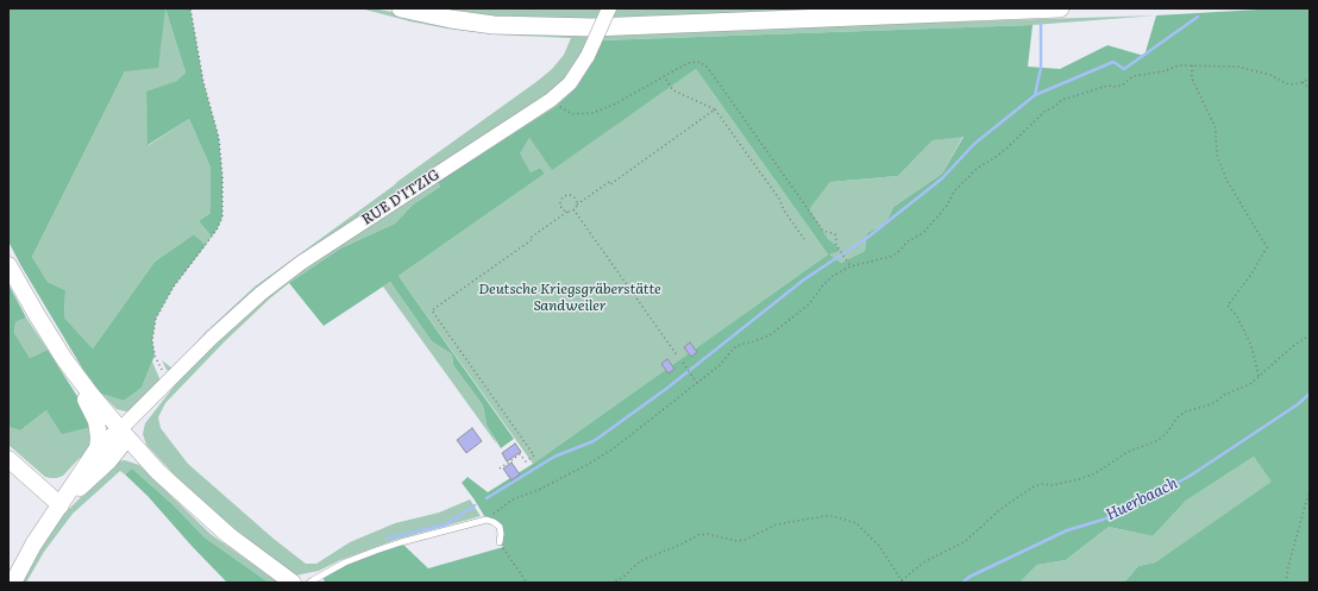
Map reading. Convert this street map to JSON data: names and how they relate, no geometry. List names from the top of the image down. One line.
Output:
{"streets":{"street":["RUE D'ITZIG"]},"water":["Huerbaach"],"parks":["Deutsche Kriegsgräberstätte Sandweiler"]}
